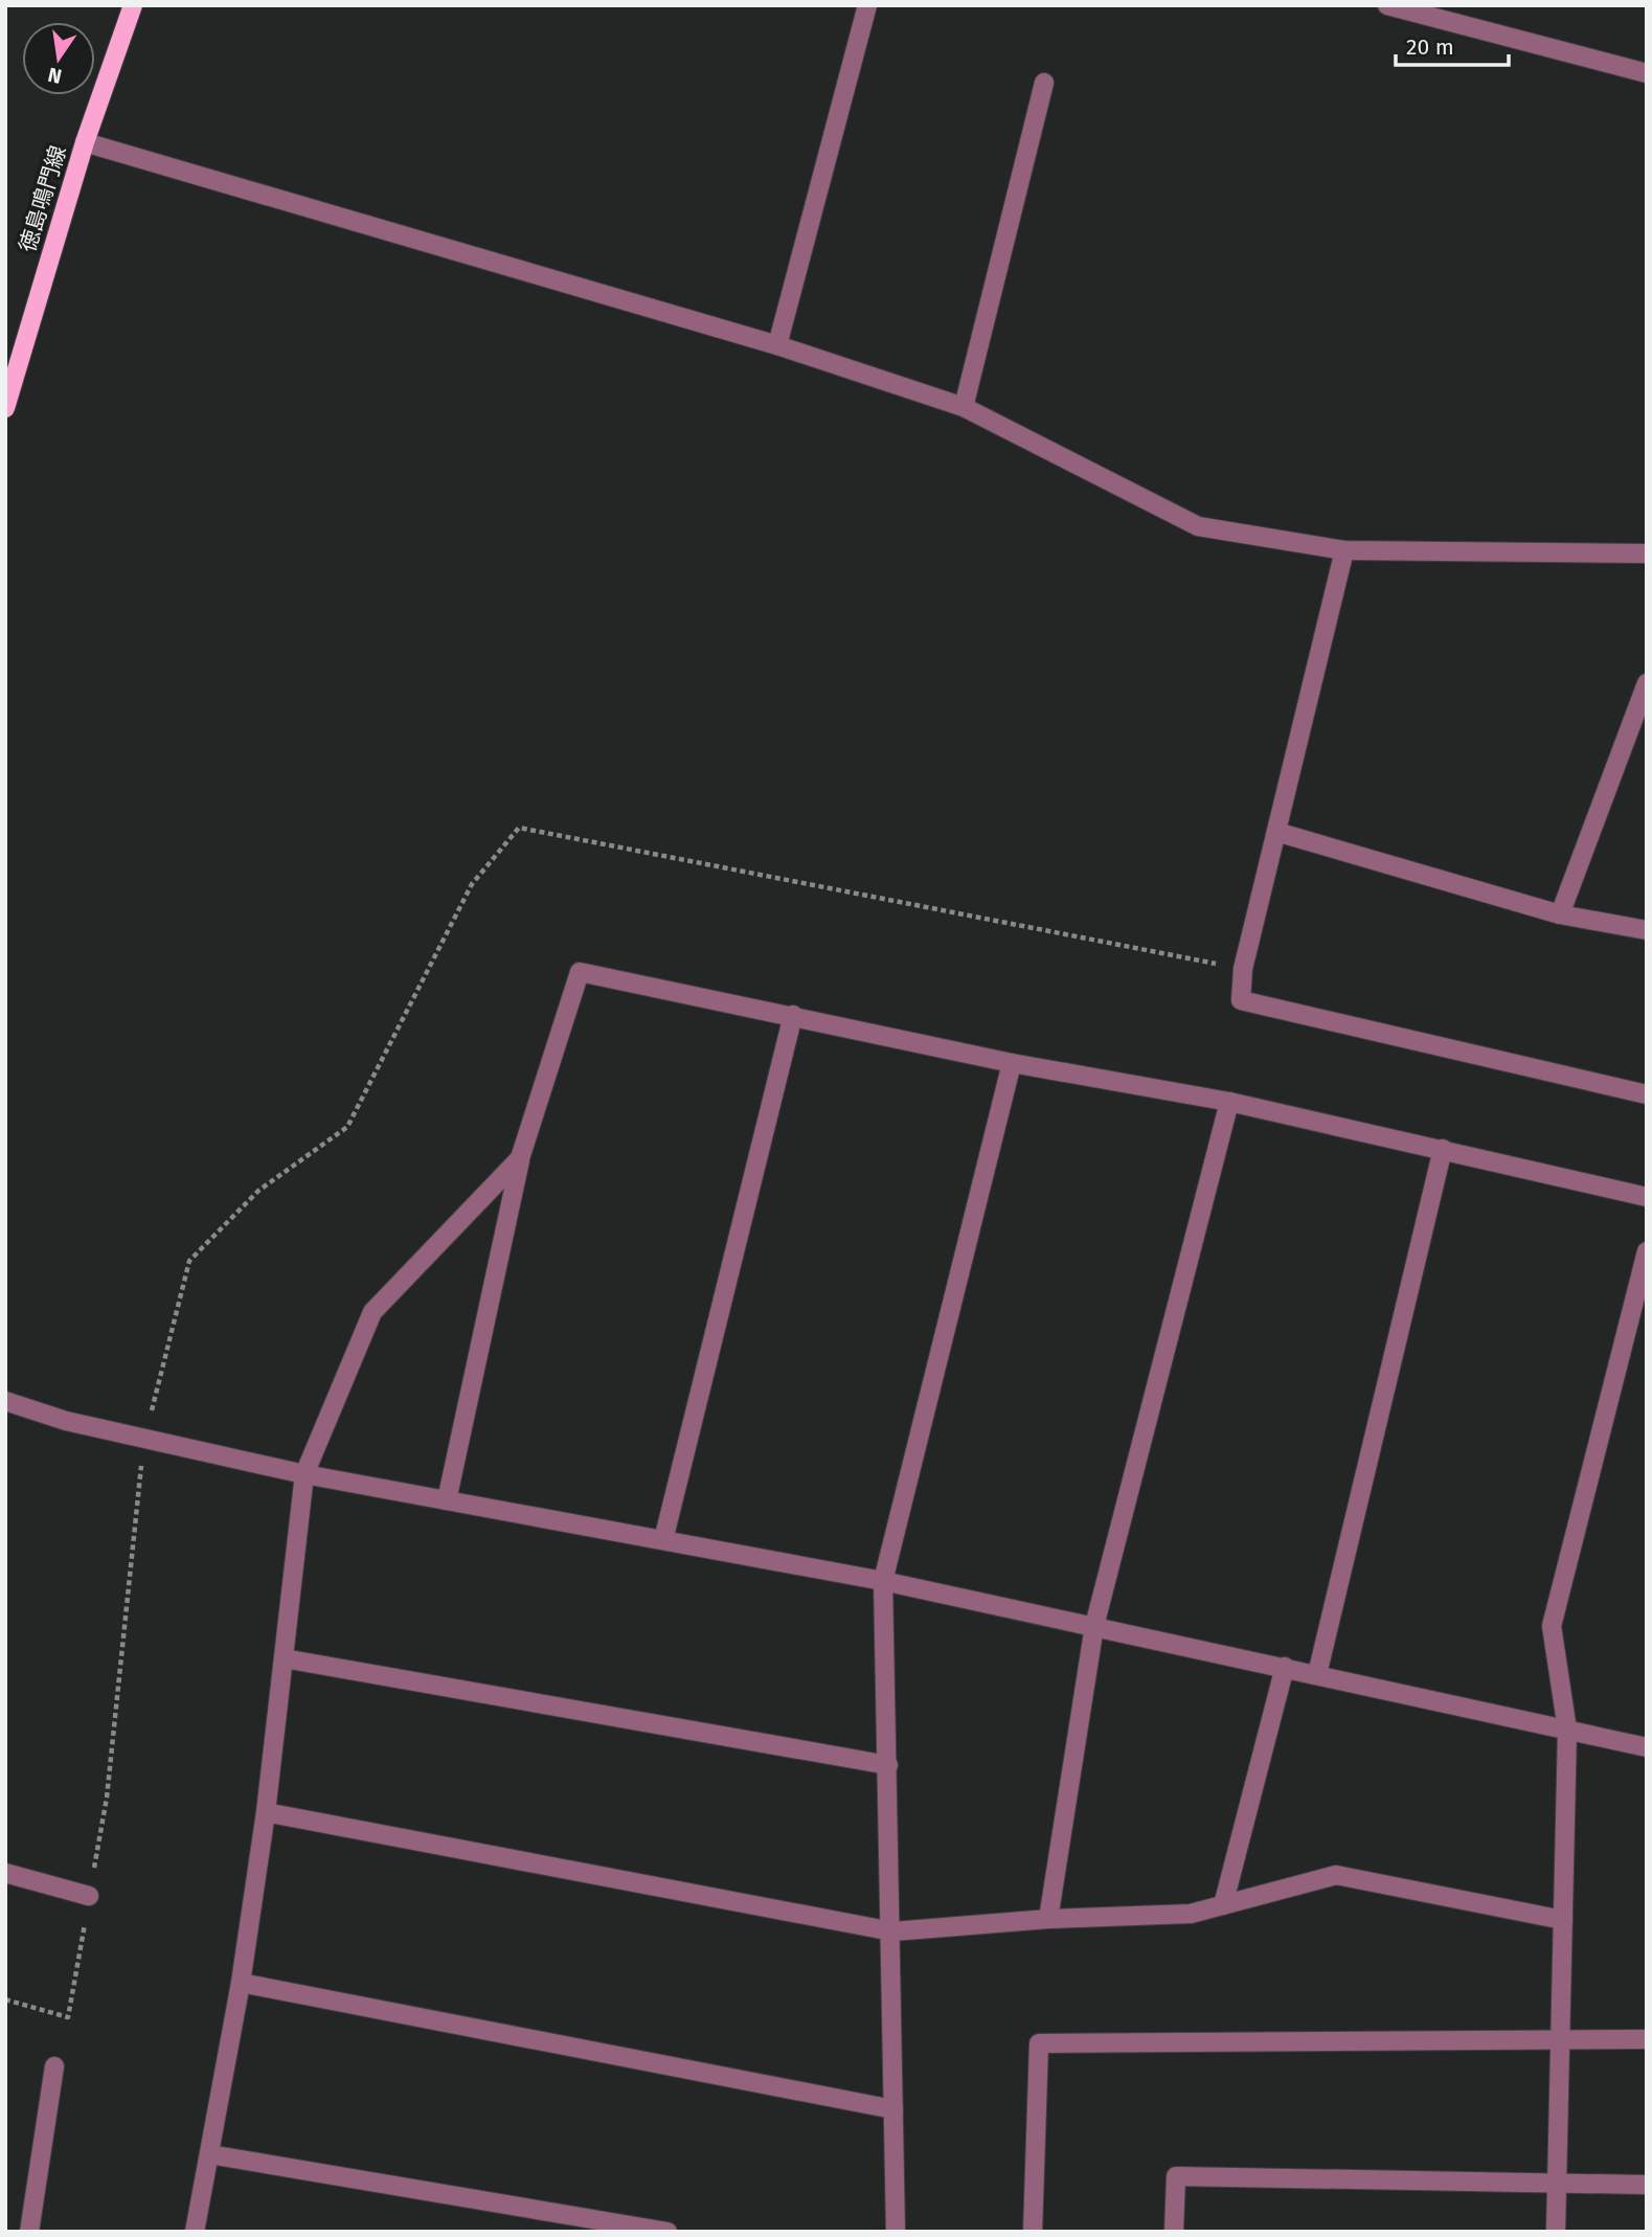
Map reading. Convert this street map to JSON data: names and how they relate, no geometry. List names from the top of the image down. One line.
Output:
{"streets":{"main road":["徳島鳴門線"]},"scale_bar":"20 m","north":"bottom"}
